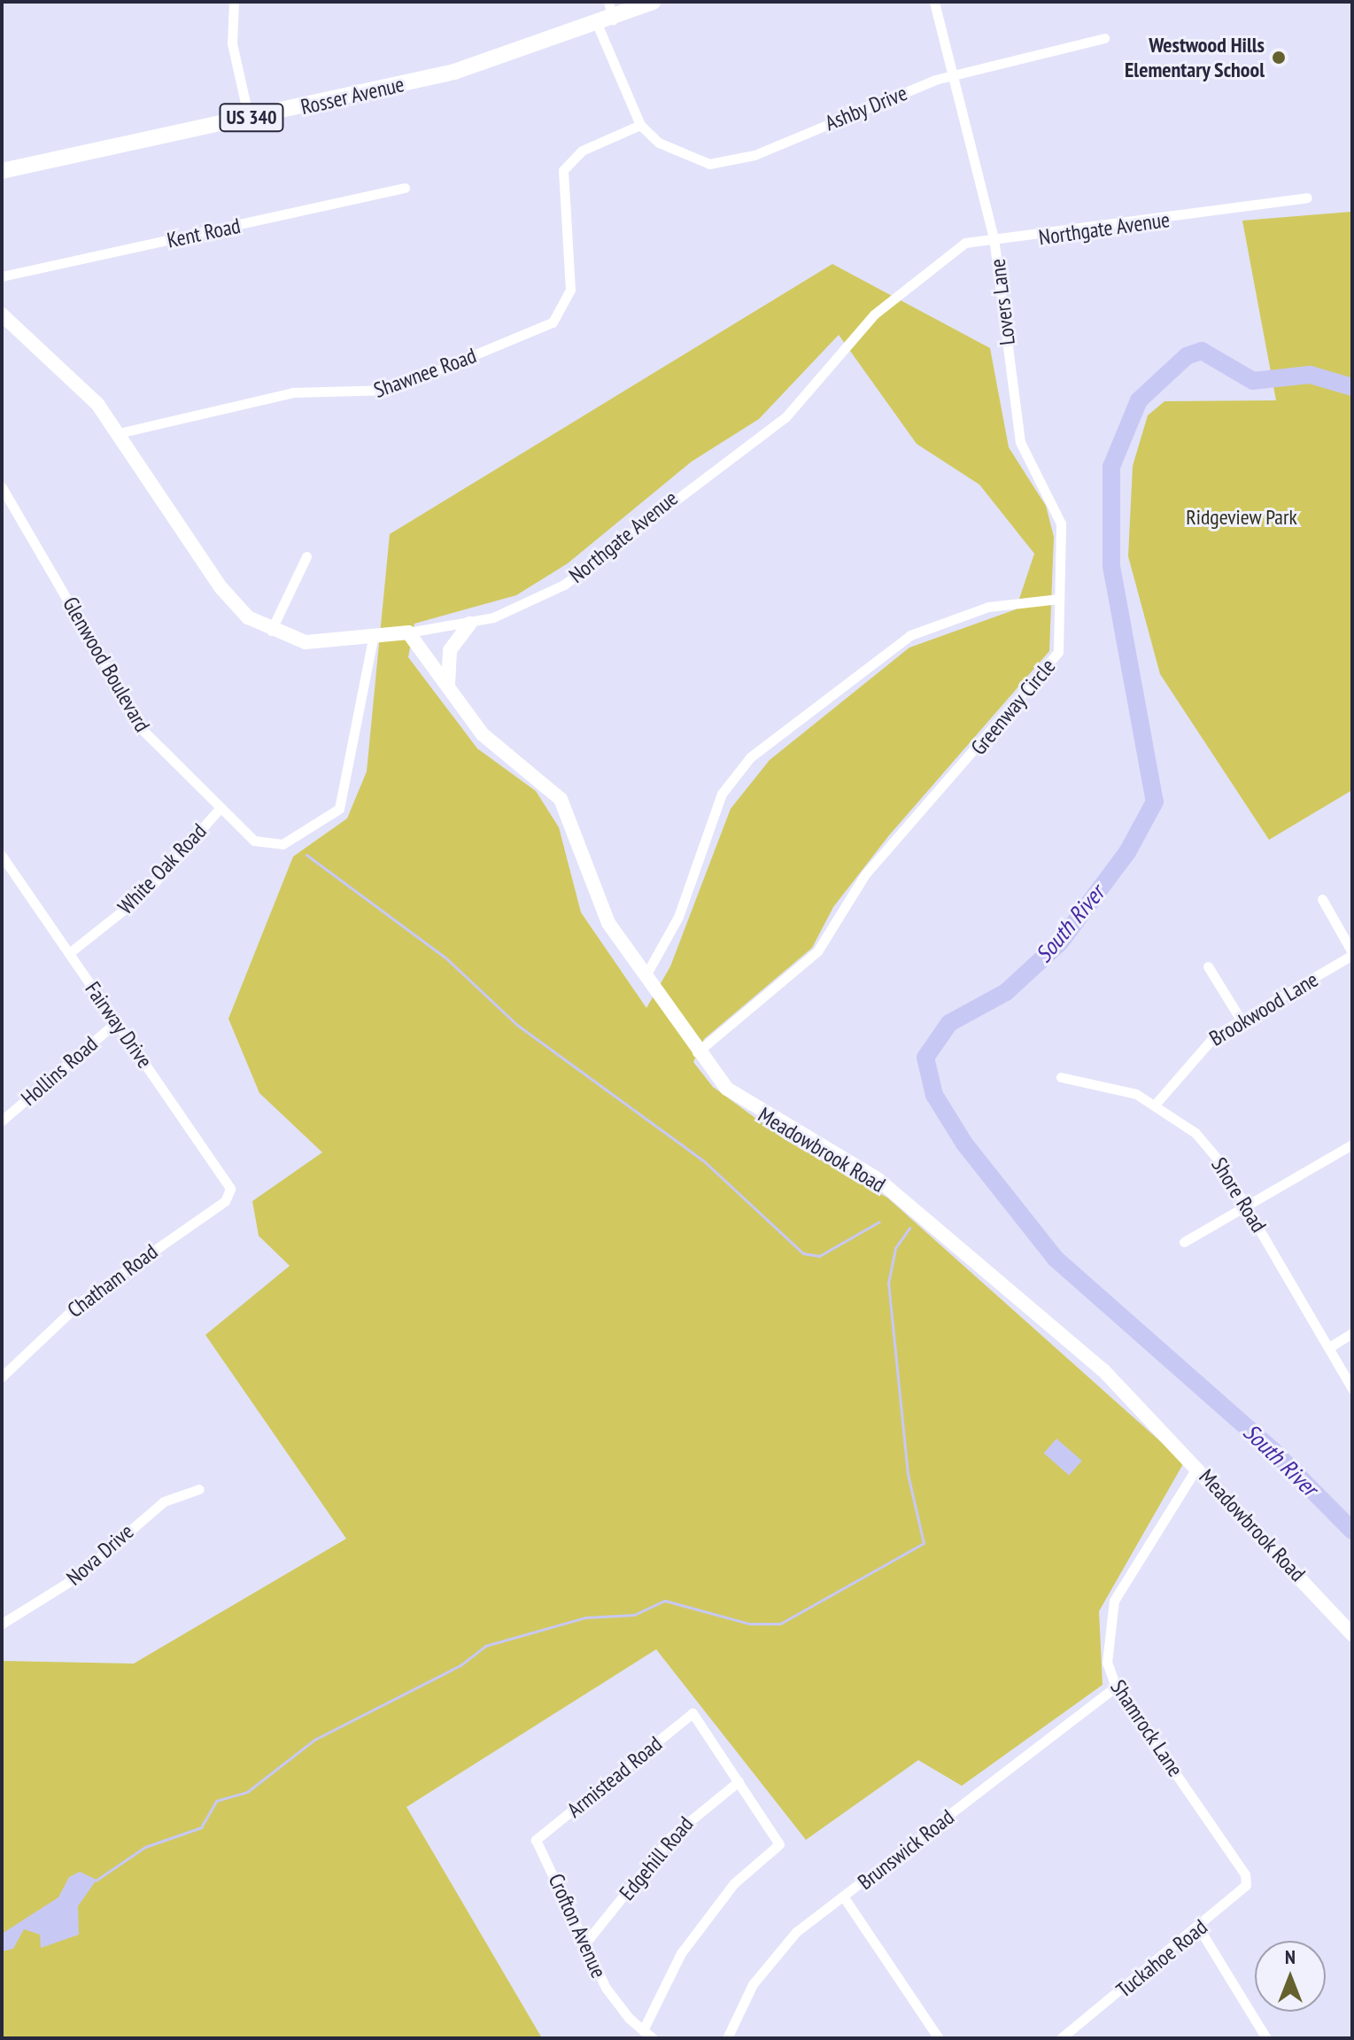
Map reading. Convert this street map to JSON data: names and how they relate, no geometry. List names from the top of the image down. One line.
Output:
{"streets":{"main road":["Rosser Avenue","US 340"],"street":["Ashby Drive","Northgate Avenue","Kent Road","Lovers Lane","Shawnee Road","Glenwood Boulevard","Greenway Circle","White Oak Road","Brookwood Lane","Fairway Drive","Hollins Road","Meadowbrook Road","Shore Road","Chatham Road","Nova Drive","Shamrock Lane","Armistead Road","Brunswick Road","Edgehill Road","Crofton Avenue","Tuckahoe Road"]},"crossings":[["Ashby Drive","Lovers Lane"],["Ashby Drive","Shawnee Road"],["Northgate Avenue","Lovers Lane"],["Northgate Avenue","Shawnee Road"],["Northgate Avenue","Glenwood Boulevard"],["Northgate Avenue","Meadowbrook Road"],["Lovers Lane","Greenway Circle"],["Glenwood Boulevard","White Oak Road"],["Greenway Circle","Meadowbrook Road"],["White Oak Road","Fairway Drive"],["Brookwood Lane","Shore Road"],["Fairway Drive","Hollins Road"],["Fairway Drive","Chatham Road"],["Meadowbrook Road","Shamrock Lane"],["Shamrock Lane","Brunswick Road"],["Shamrock Lane","Tuckahoe Road"],["Armistead Road","Edgehill Road"],["Armistead Road","Crofton Avenue"],["Edgehill Road","Crofton Avenue"]],"water":["South River"],"parks":["Ridgeview Park"],"places":["Westwood Hills Elementary School"],"north":"top"}
